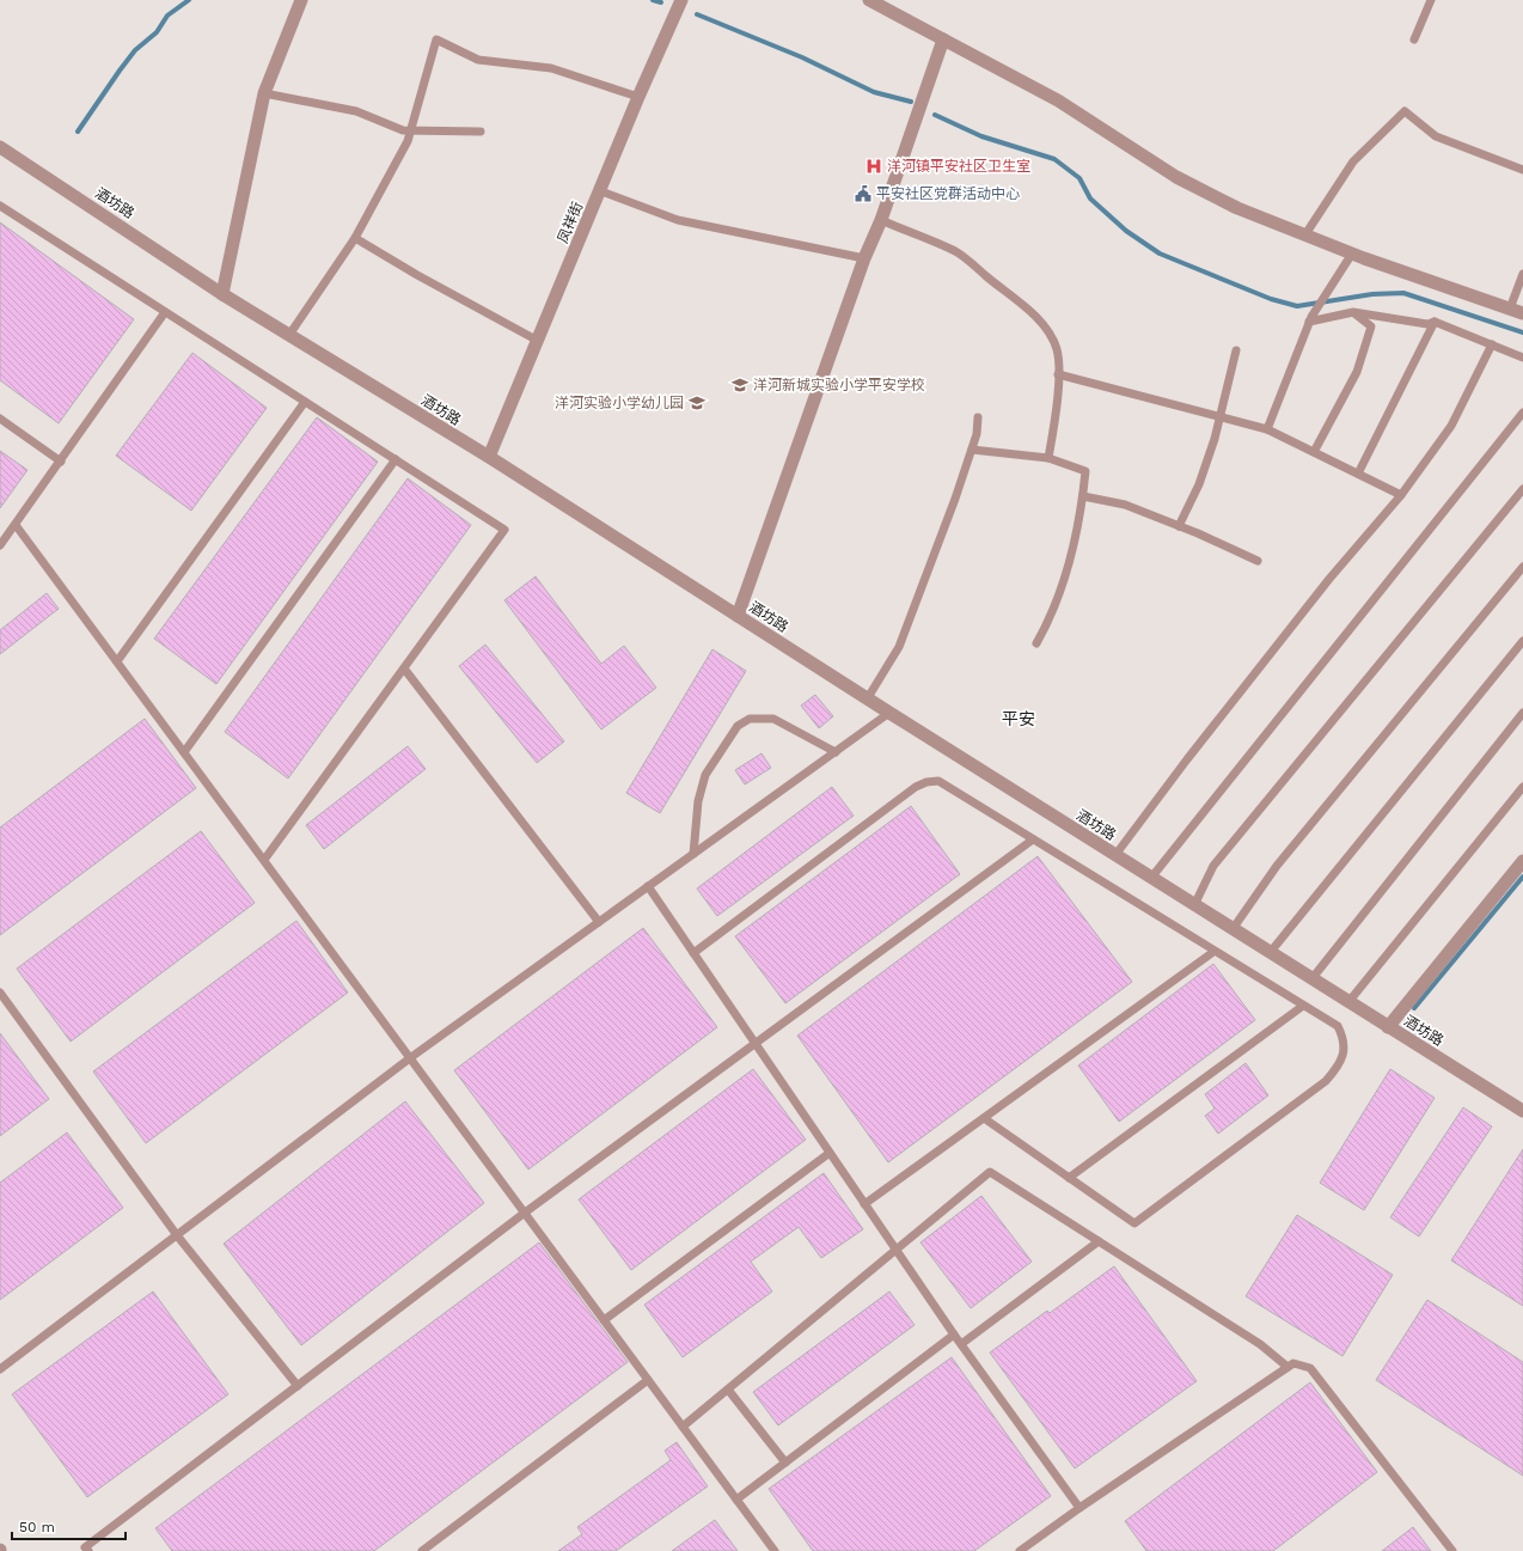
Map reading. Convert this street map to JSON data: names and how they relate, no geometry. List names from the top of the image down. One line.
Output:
{"streets":{"street":["酒坊路","凤祥街"]},"crossings":[["酒坊路","凤祥街"]],"districts":["平安"],"places":{"hospital":["洋河镇平安社区卫生室"],"public building":["平安社区党群活动中心"],"school or university":["洋河新城实验小学平安学校","洋河实验小学幼儿园"]},"scale_bar":"50 m"}
